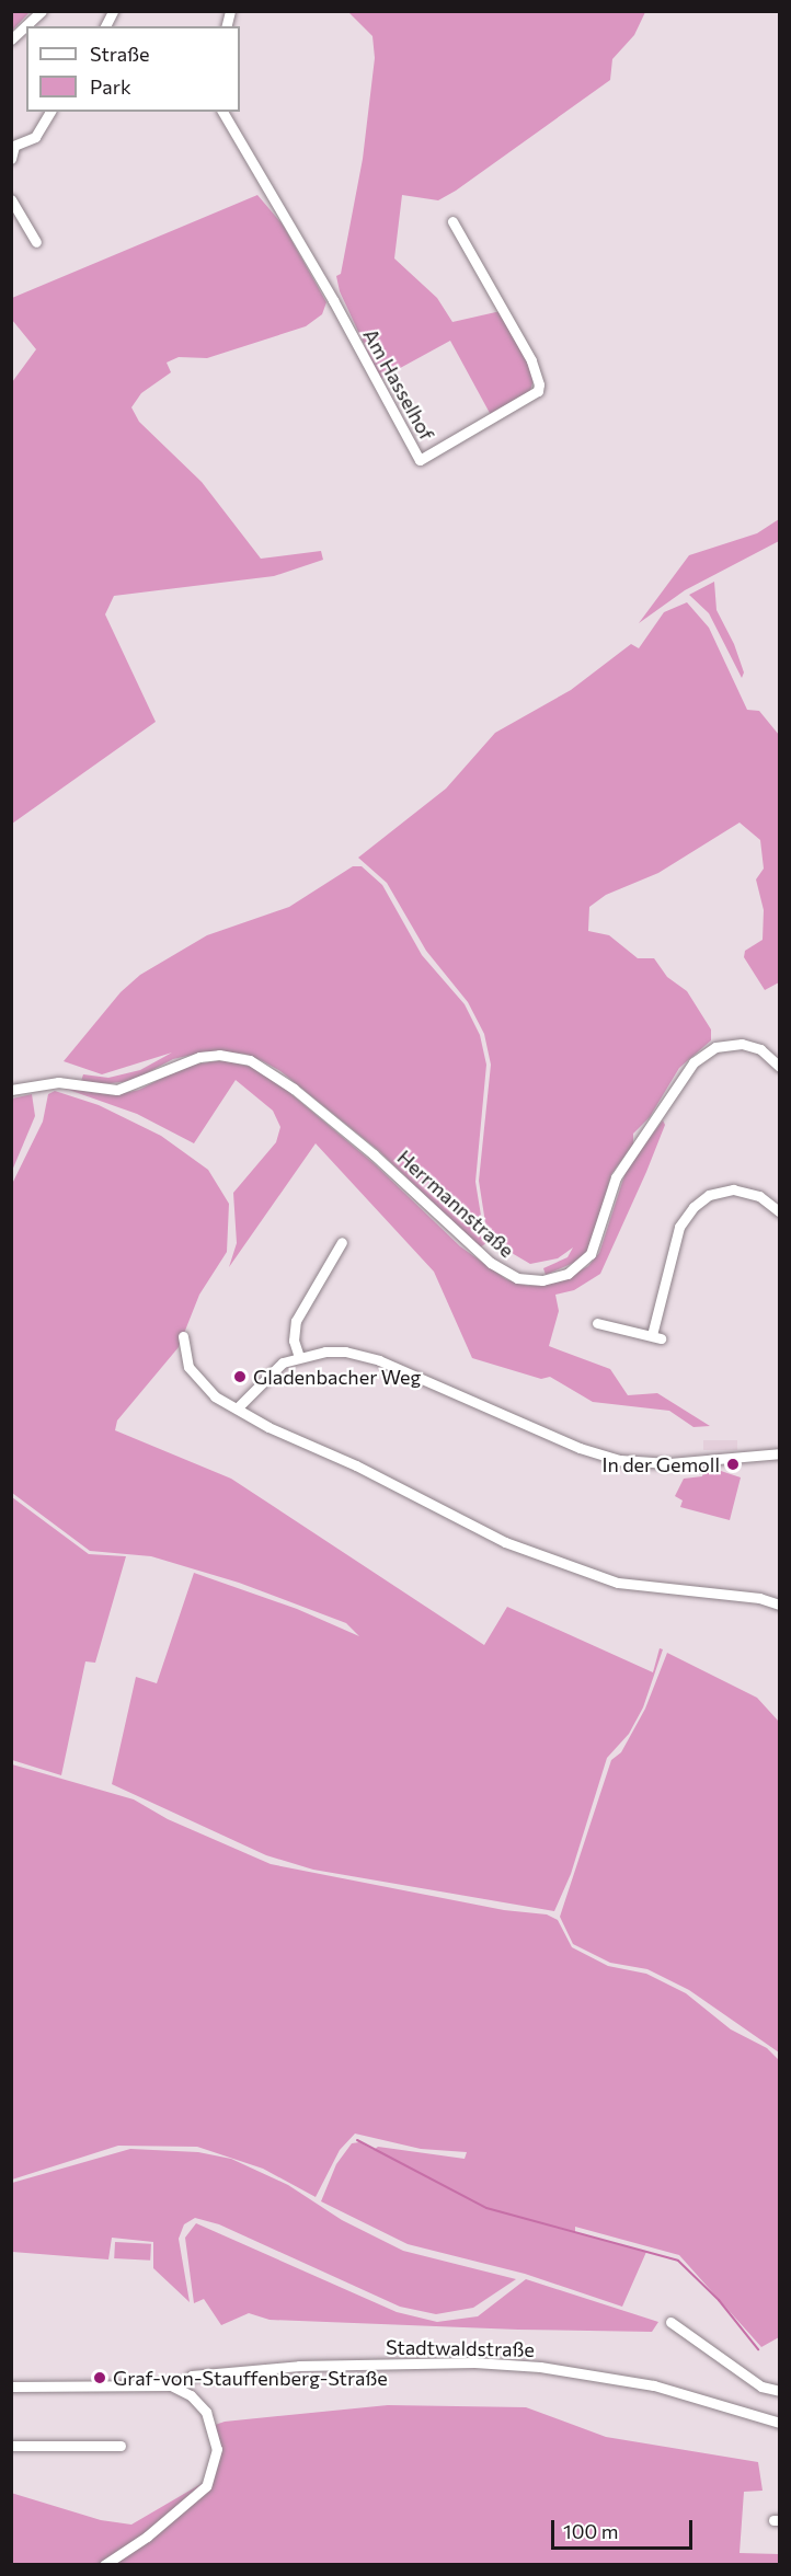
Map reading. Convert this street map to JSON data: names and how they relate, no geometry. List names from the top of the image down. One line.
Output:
{"streets":{"street":["Am Hasselhof","Herrmannstraße","Stadtwaldstraße"]},"places":["Gladenbacher Weg","In der Gemoll","Graf-von-Stauffenberg-Straße"],"legend":["Straße","Park"],"scale_bar":"100 m"}
